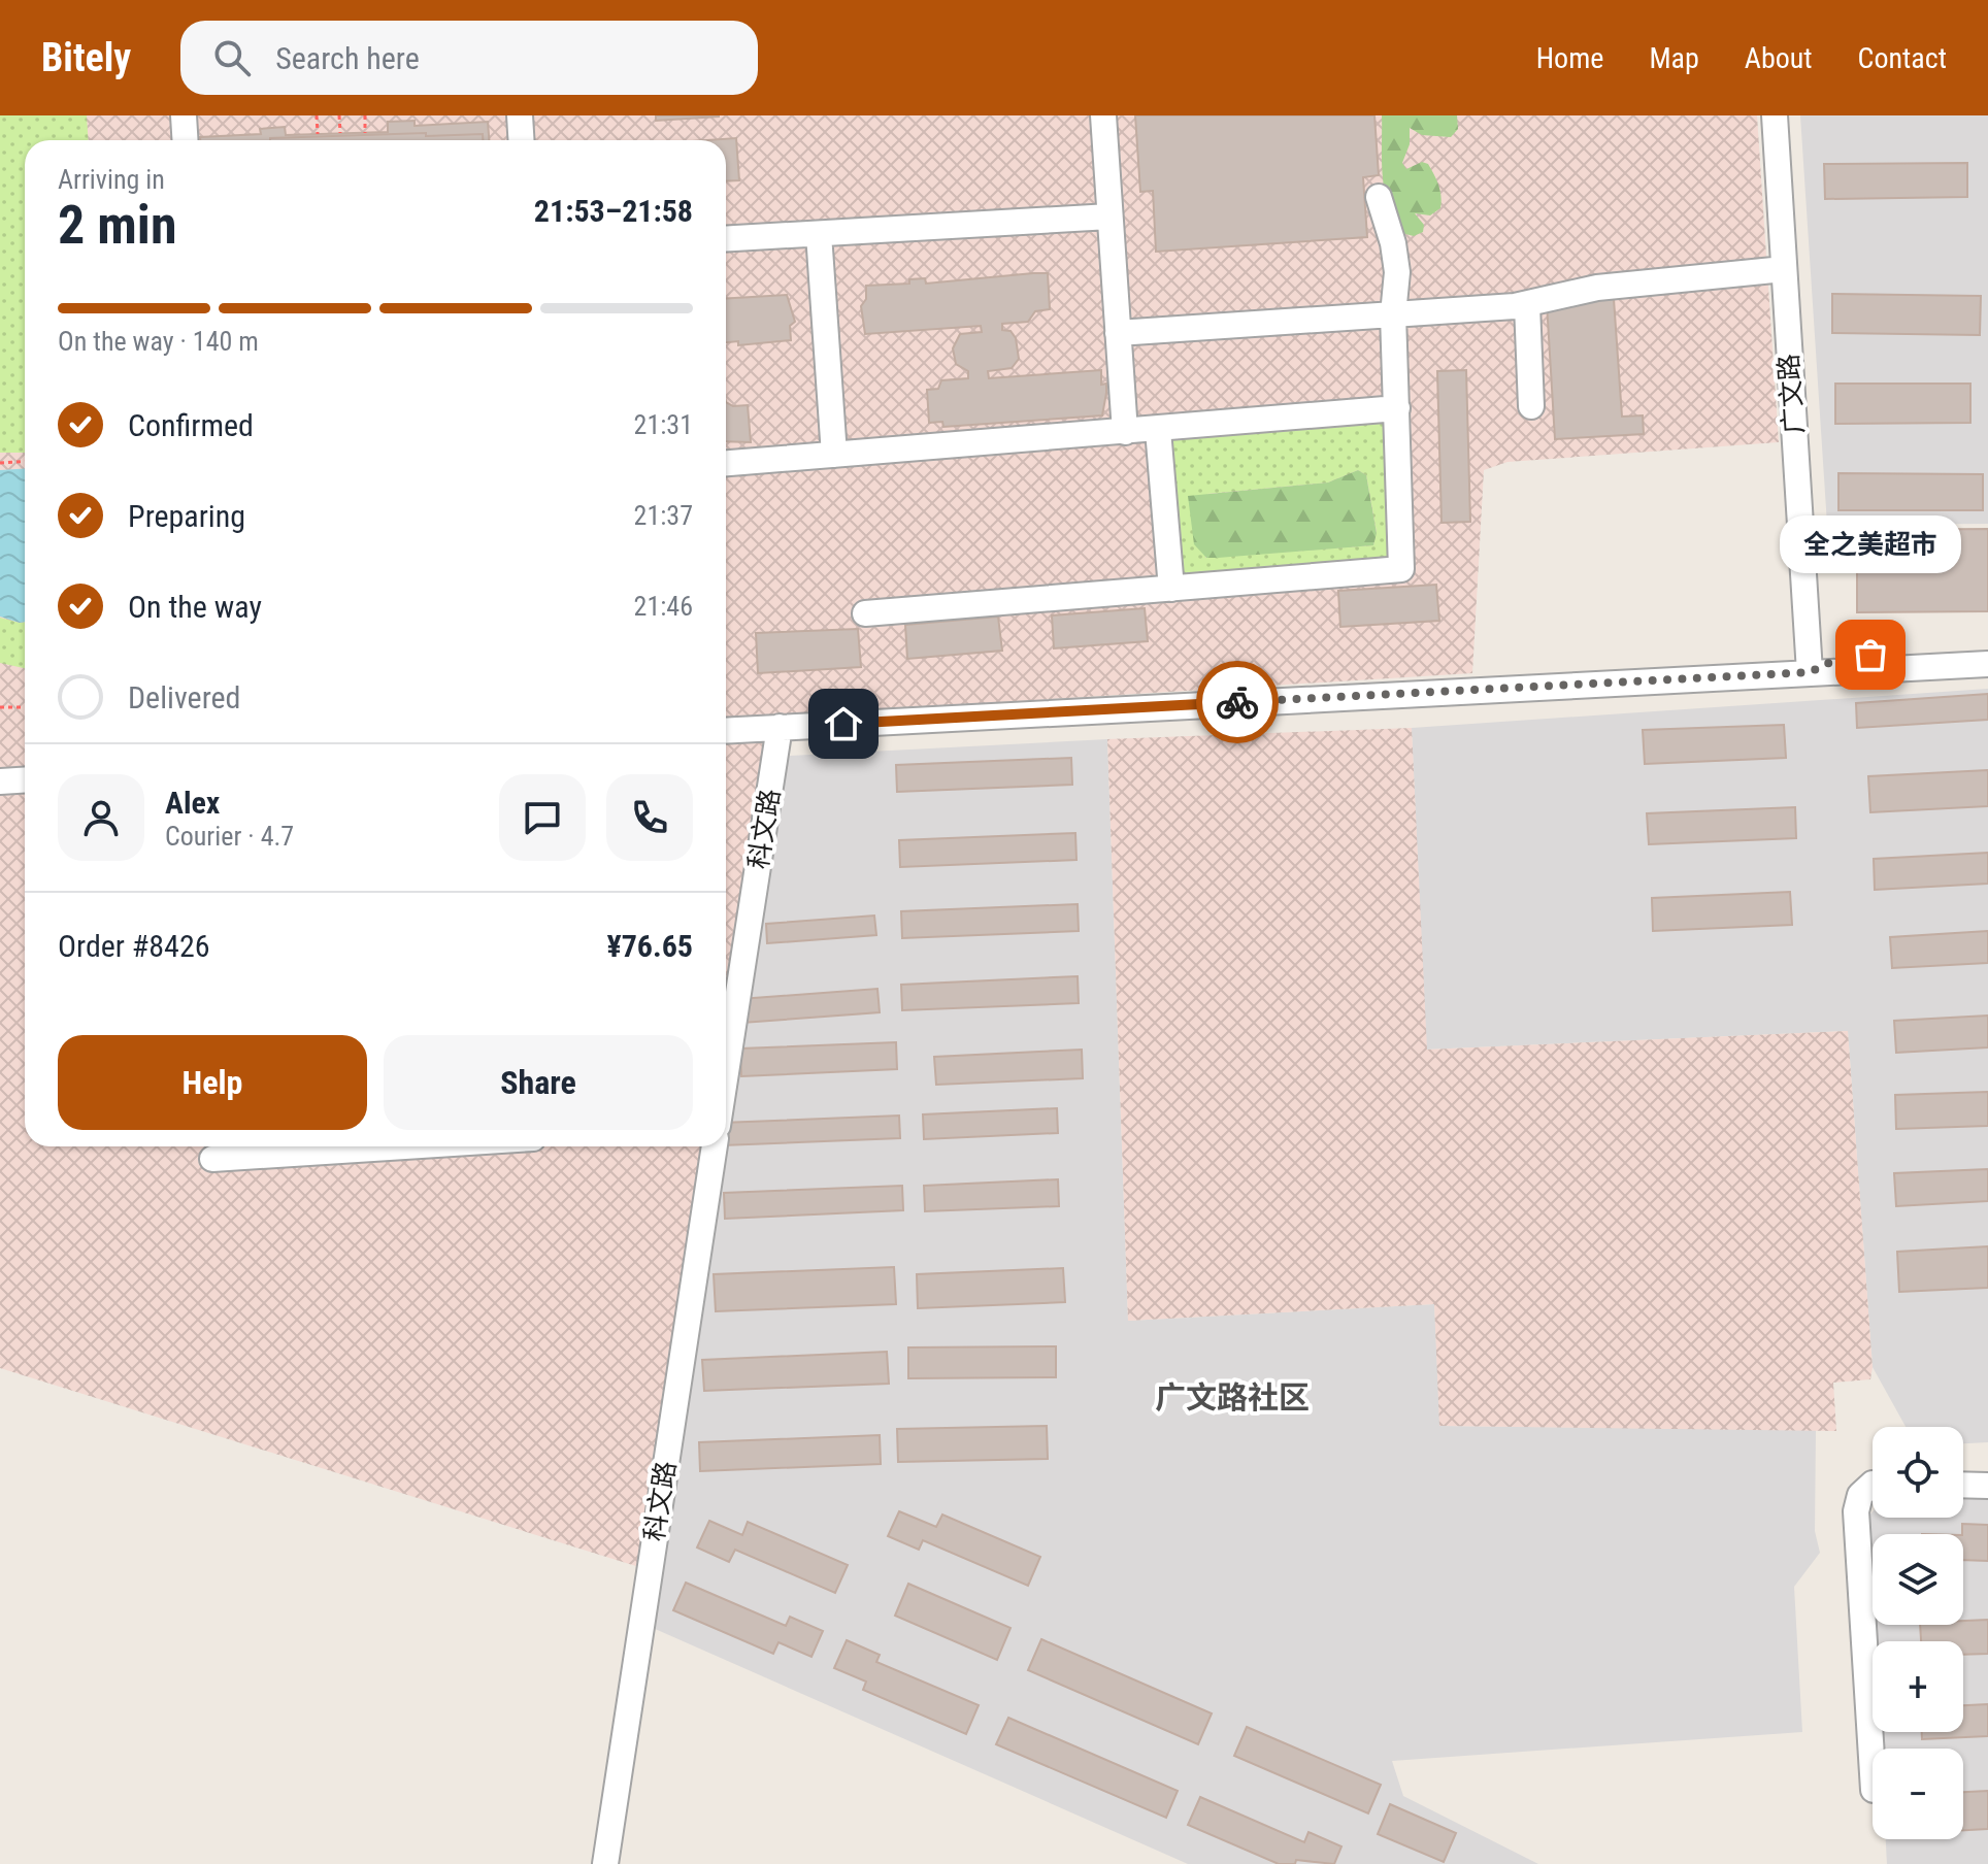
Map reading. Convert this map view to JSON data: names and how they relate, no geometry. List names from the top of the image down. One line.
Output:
{"streets":{"street":["广文路","科文路"]},"districts":["广文路社区"],"places":["全之美超市"],"page":{"header":"Bitely","search":"Search here","nav":["Home","Map","About","Contact"],"heading":["2 min","Arriving in","21:53–21:58"],"panel":["Alex","Courier · 4.7","Order #8426","¥76.65"],"bar":"On the way · 140 m","list":[["Confirmed","21:31"],["Preparing","21:37"],["On the way","21:46"],"Delivered"],"bubble":"全之美超市","buttons":["Help","Share"],"map_buttons":["+","−"]}}
